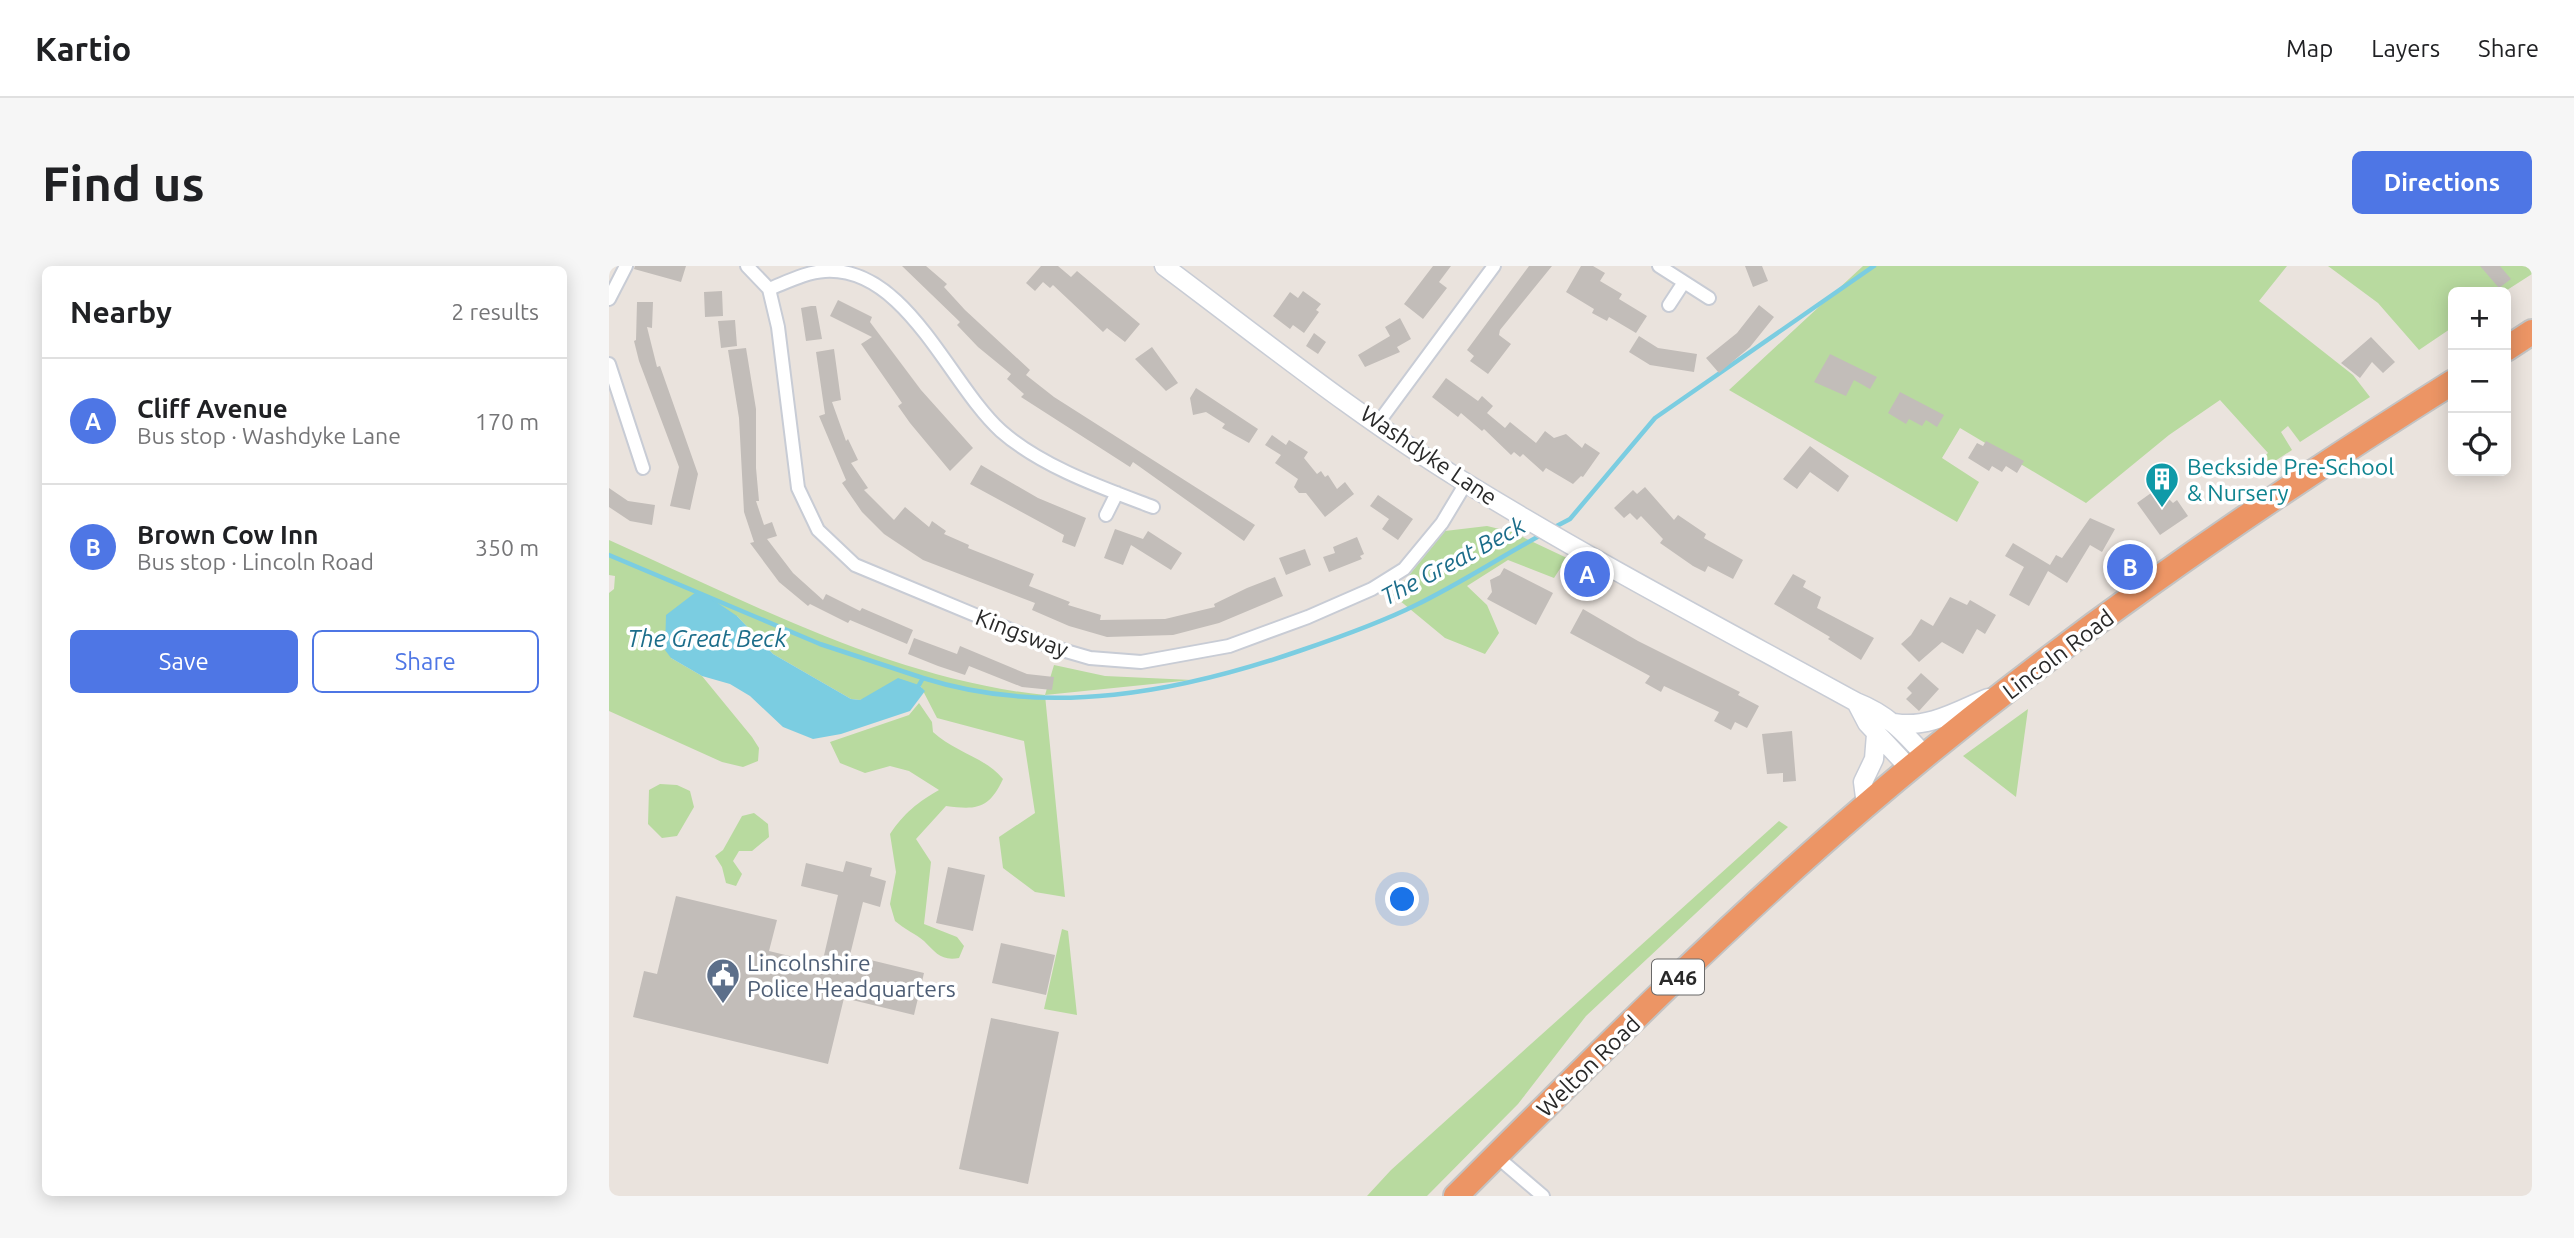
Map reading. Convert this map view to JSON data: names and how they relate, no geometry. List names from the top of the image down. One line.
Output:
{"streets":{"highway":["Lincoln Road","A46","Welton Road"],"street":["Washdyke Lane","Kingsway"]},"crossings":[["Washdyke Lane","Kingsway"],["Washdyke Lane","Lincoln Road"],["Washdyke Lane","Welton Road"],["Lincoln Road","Welton Road"]],"water":["The Great Beck"],"places":{"building":["Beckside Pre-School & Nursery"],"public building":["Lincolnshire Police Headquarters"]},"page":{"header":"Kartio","nav":["Map","Layers","Share"],"buttons":["Directions",["Save","Share"]],"title":"Find us","heading":["Nearby","2 results"],"map_buttons":["+","−"],"list":[{"mark":"A","name":"Cliff Avenue","note":"Bus stop · Washdyke Lane","value":"170 m"},{"mark":"B","name":"Brown Cow Inn","note":"Bus stop · Lincoln Road","value":"350 m"}],"pins":["B","A"]}}
